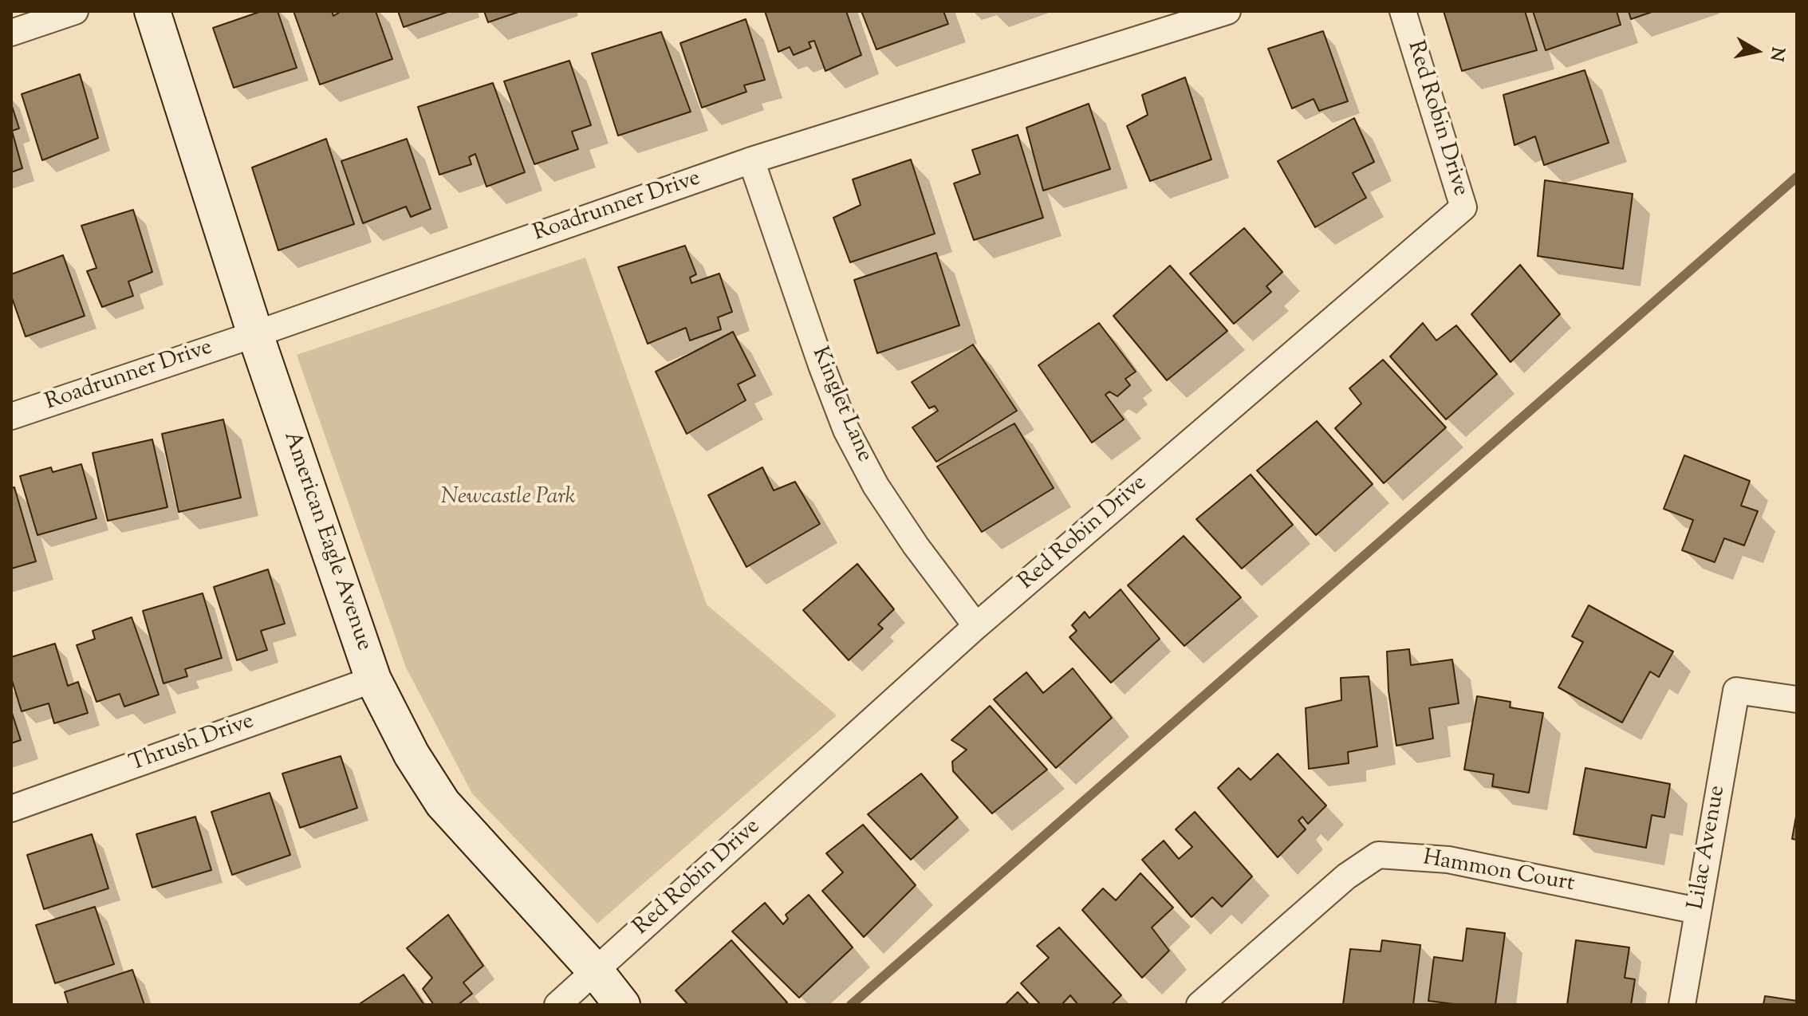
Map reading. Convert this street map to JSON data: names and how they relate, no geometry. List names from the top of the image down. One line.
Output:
{"streets":{"street":["Red Robin Drive","Roadrunner Drive","Kinglet Lane","American Eagle Avenue","Thrush Drive","Lilac Avenue","Hammon Court"]},"crossings":[["Red Robin Drive","Kinglet Lane"],["Red Robin Drive","American Eagle Avenue"],["Roadrunner Drive","Kinglet Lane"],["Roadrunner Drive","American Eagle Avenue"],["American Eagle Avenue","Thrush Drive"],["Lilac Avenue","Hammon Court"]],"parks":["Newcastle Park"],"north":"right"}
